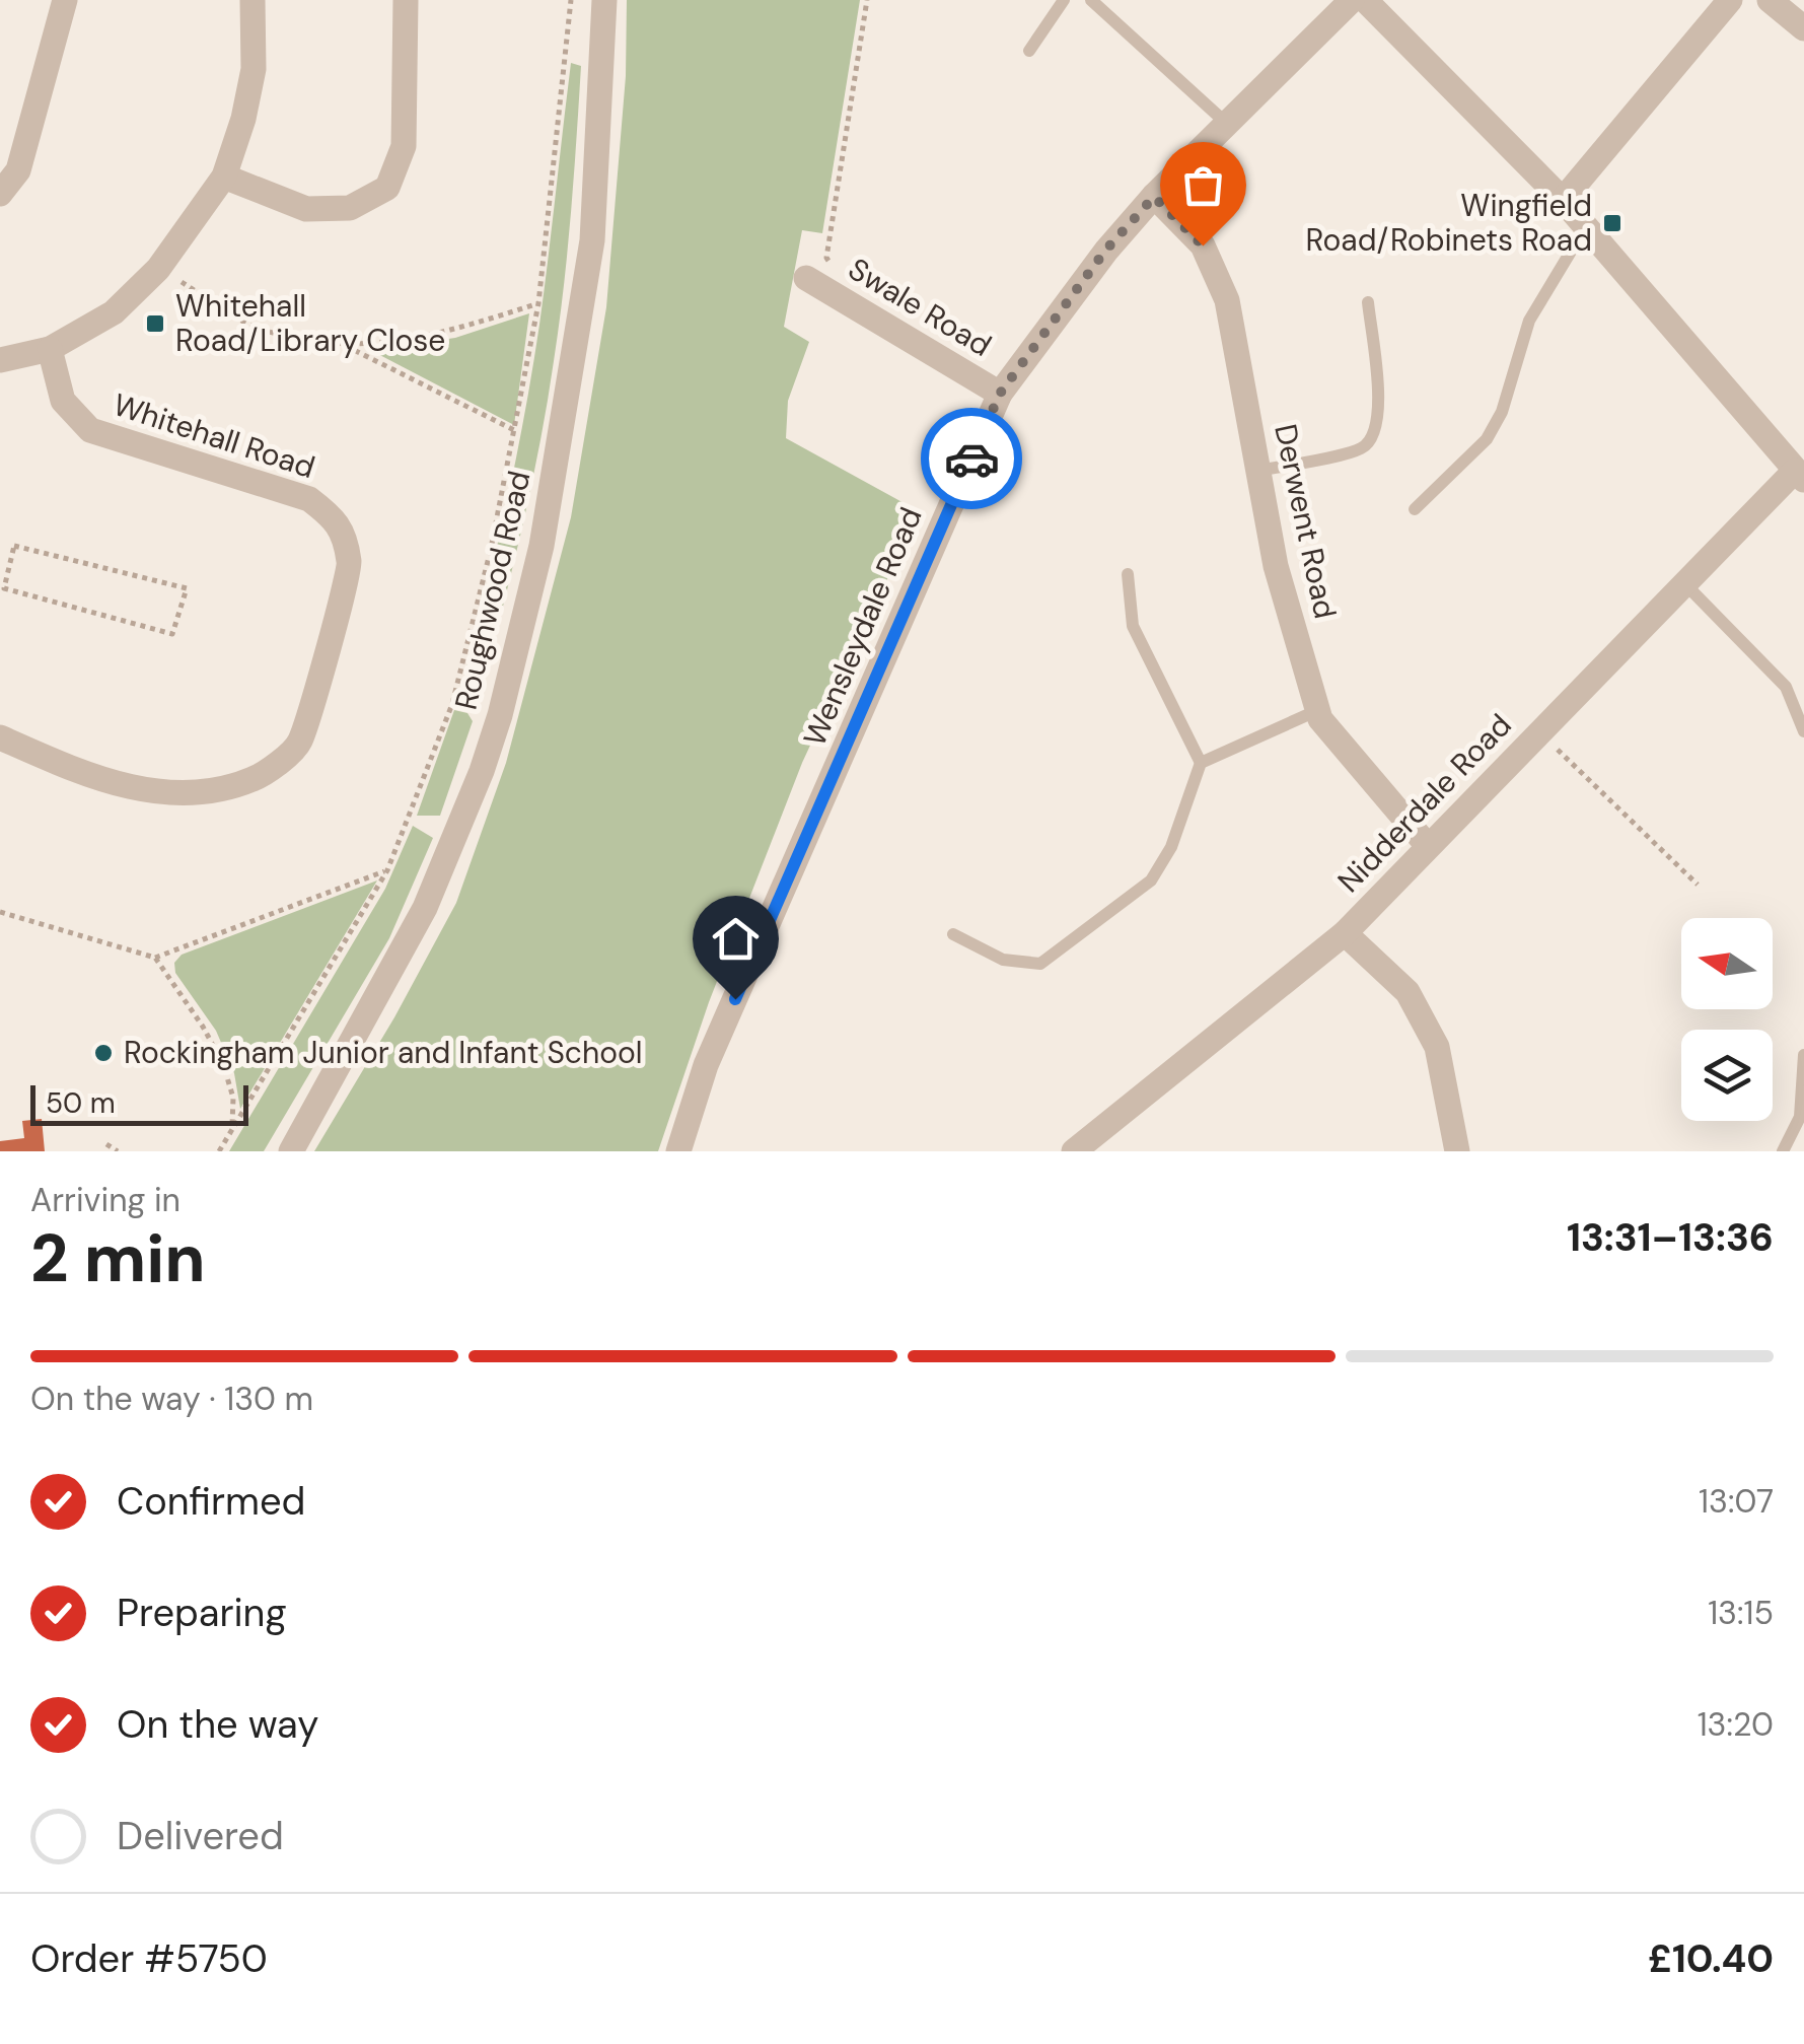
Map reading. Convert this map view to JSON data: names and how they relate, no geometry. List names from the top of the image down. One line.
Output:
{"streets":{"street":["Swale Road","Whitehall Road","Derwent Road","Roughwood Road","Wensleydale Road","Nidderdale Road"]},"crossings":[["Swale Road","Wensleydale Road"],["Derwent Road","Wensleydale Road"],["Derwent Road","Nidderdale Road"]],"places":{"transit":["Wingfield Road/Robinets Road","Whitehall Road/Library Close"],"other":["Rockingham Junior and Infant School"]},"scale_bar":"50 m","north":"left","page":{"scale":"50 m","heading":["2 min","Arriving in","13:31–13:36"],"panel":["Order #5750","£10.40"],"bar":"On the way · 130 m","list":[["Confirmed","13:07"],["Preparing","13:15"],["On the way","13:20"],"Delivered"]}}
